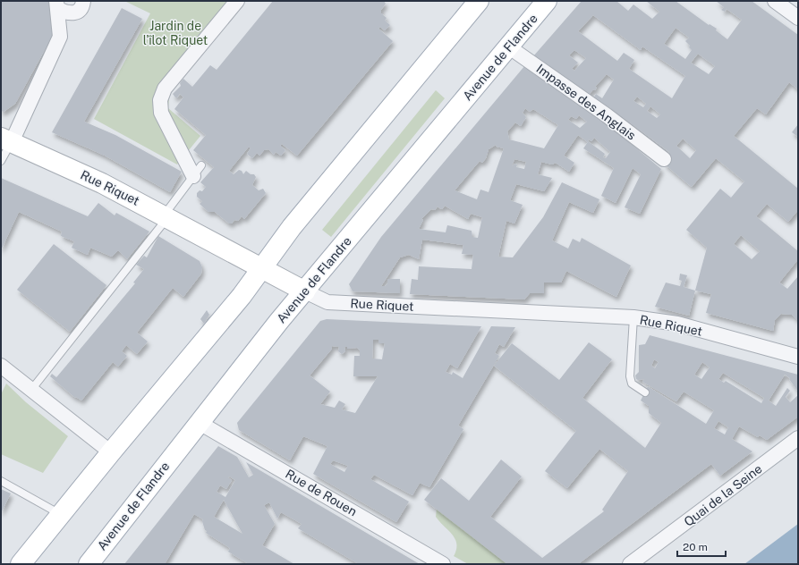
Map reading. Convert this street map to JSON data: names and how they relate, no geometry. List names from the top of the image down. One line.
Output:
{"streets":{"main road":["Avenue de Flandre","Rue Riquet"],"street":["Impasse des Anglais","Rue de Rouen","Quai de la Seine"]},"crossings":[["Avenue de Flandre","Impasse des Anglais"],["Avenue de Flandre","Rue Riquet"],["Avenue de Flandre","Rue de Rouen"]],"parks":["Jardin de l'îlot Riquet"],"scale_bar":"20 m"}
